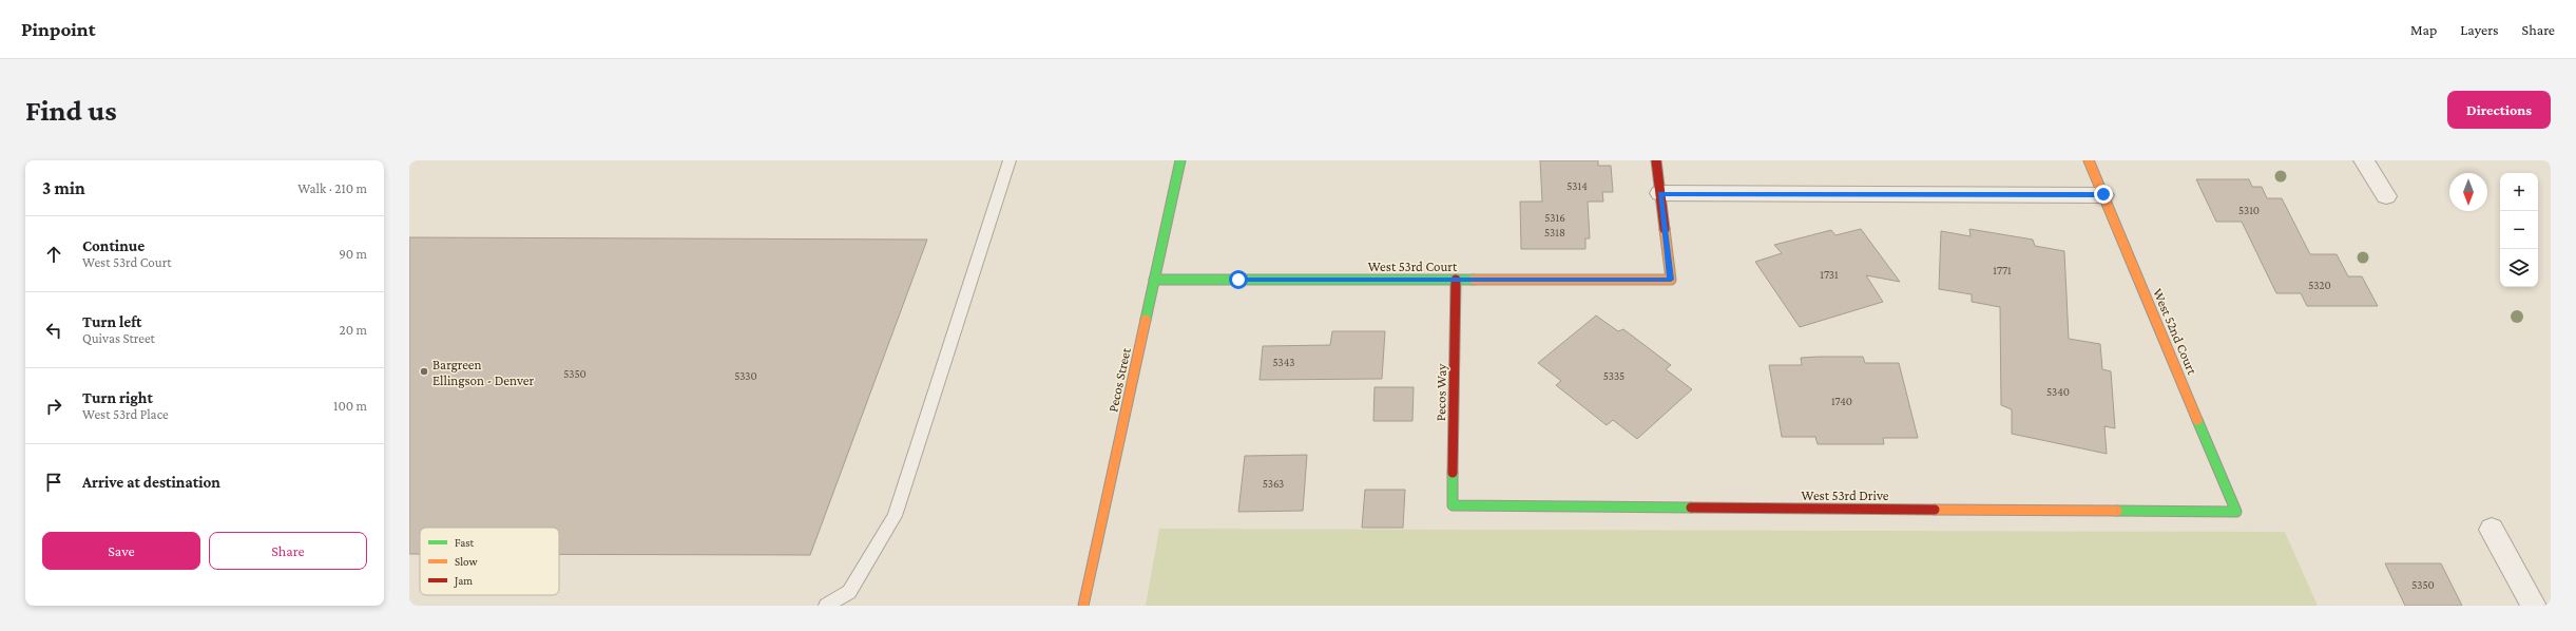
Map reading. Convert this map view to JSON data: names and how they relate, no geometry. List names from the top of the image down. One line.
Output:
{"streets":{"street":["West 53rd Court","West 52nd Court","Pecos Street","Pecos Way","West 53rd Drive"]},"crossings":[["West 53rd Court","Pecos Street"],["West 53rd Court","Pecos Way"],["West 52nd Court","West 53rd Drive"],["Pecos Way","West 53rd Drive"]],"places":["Bargreen Ellingson - Denver"],"house_numbers":["5314","5310","5316","5318","1771","1731","5320","5343","5350","5330","5335","5340","1740","5363","5350"],"legend":["Fast","Slow","Jam"],"north":"bottom","page":{"header":"Pinpoint","nav":["Map","Layers","Share"],"buttons":["Directions",["Save","Share"]],"title":"Find us","heading":["3 min","Walk · 210 m"],"map_buttons":["+","−"],"list":[["Continue","West 53rd Court","90 m"],["Turn left","Quivas Street","20 m"],["Turn right","West 53rd Place","100 m"],"Arrive at destination"]}}
